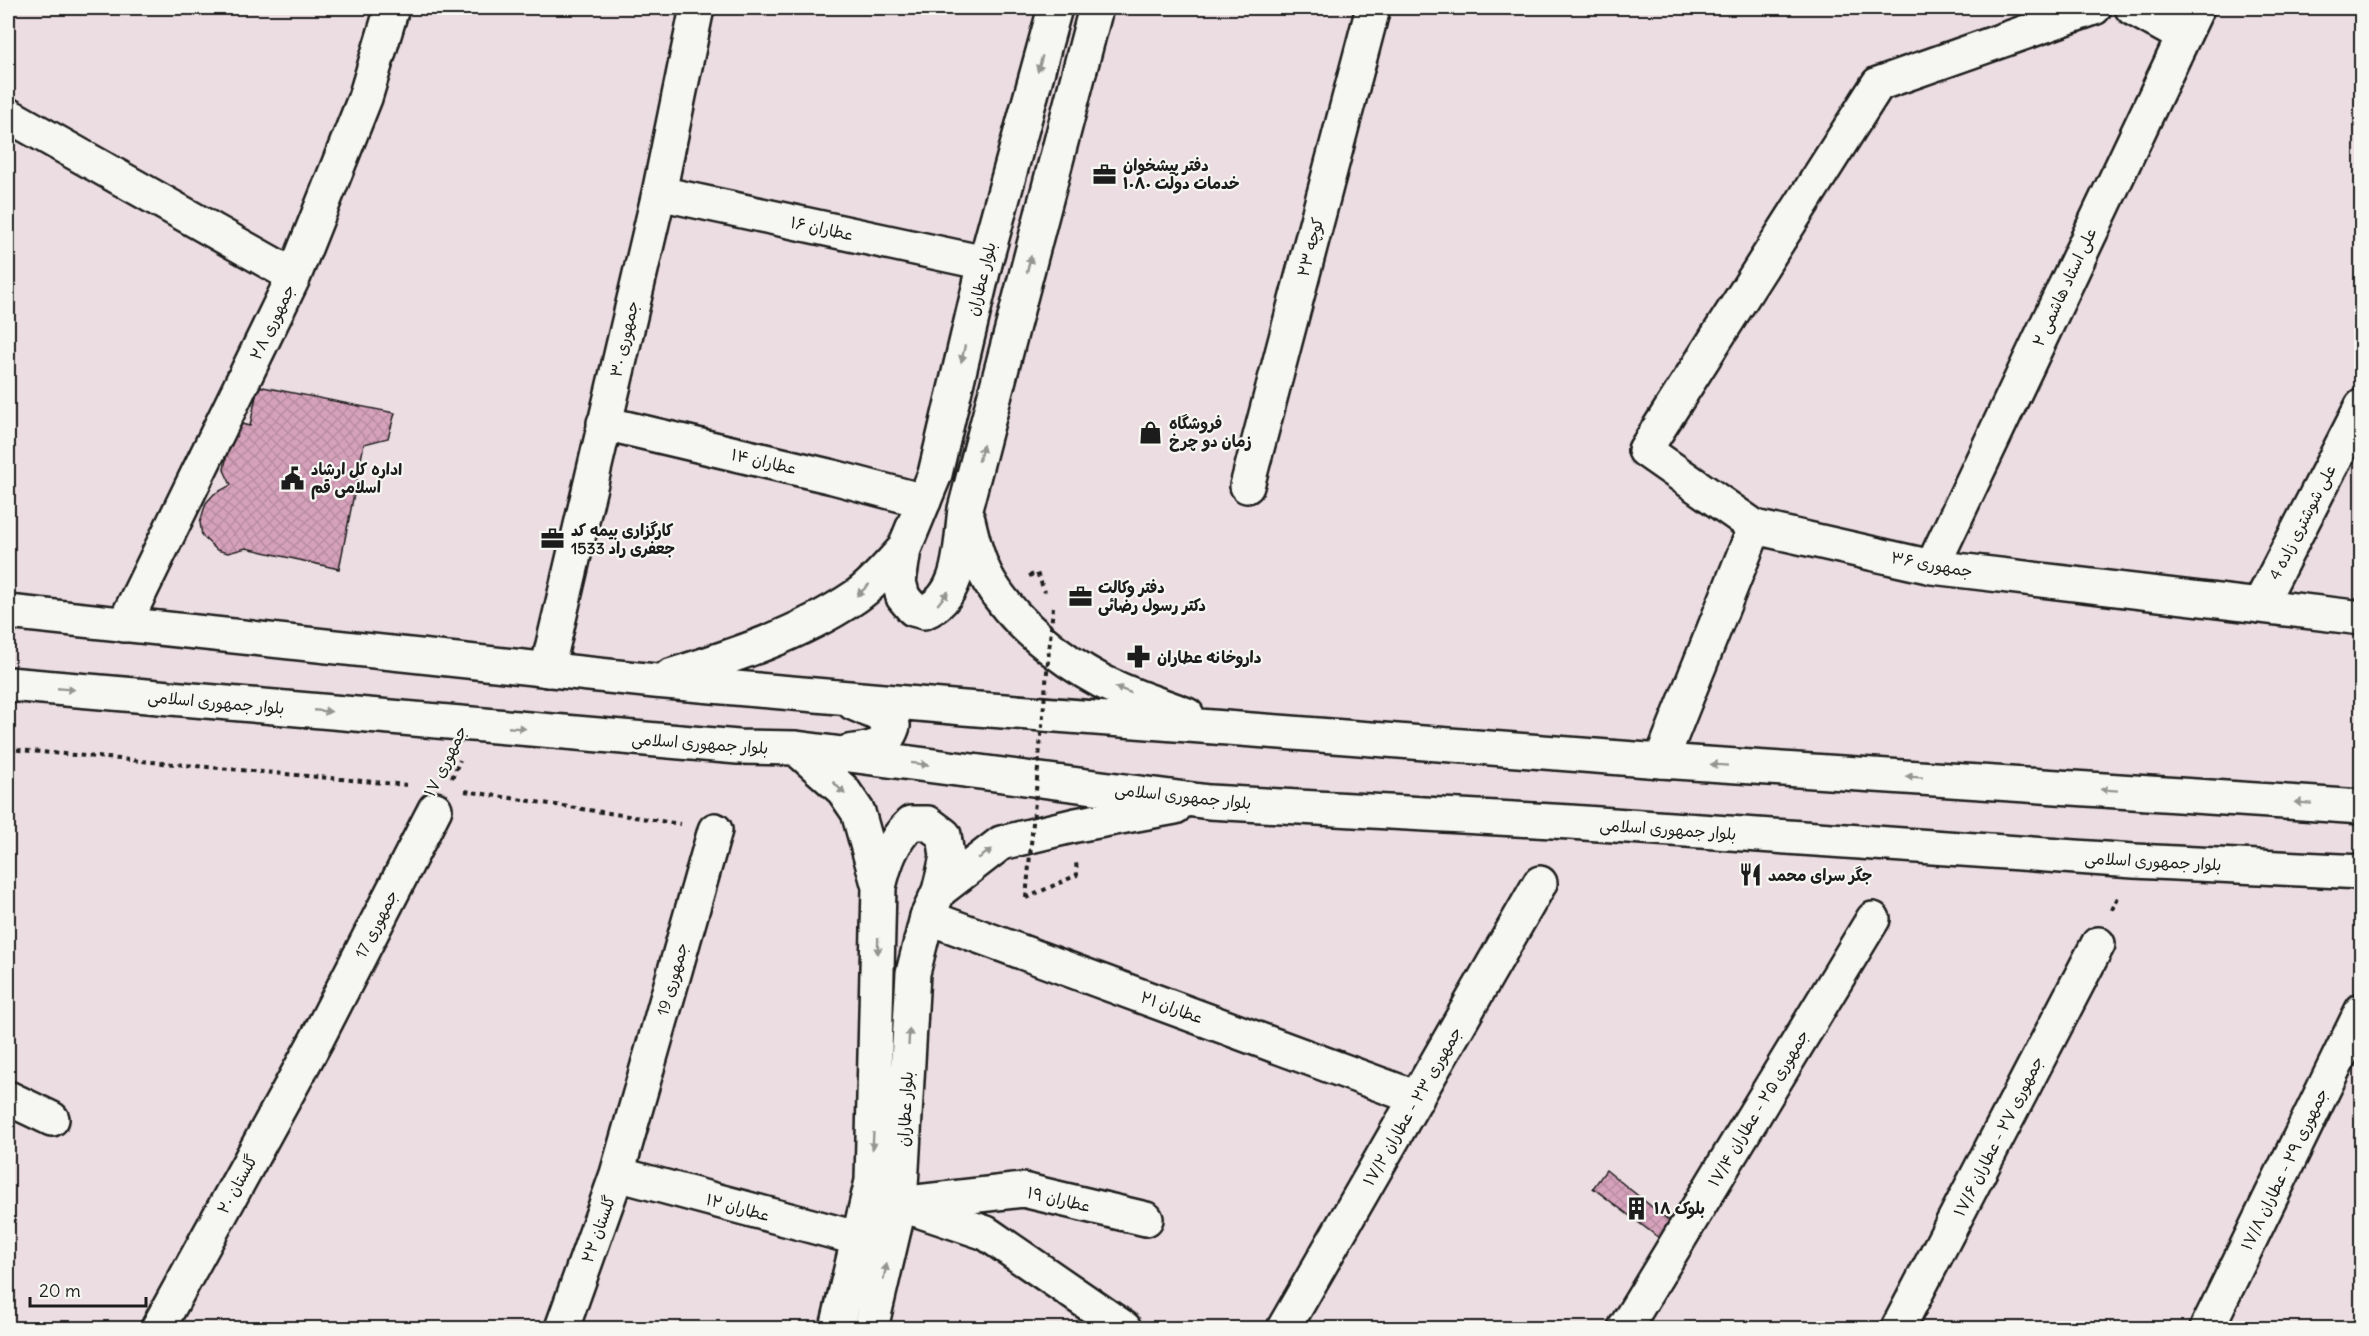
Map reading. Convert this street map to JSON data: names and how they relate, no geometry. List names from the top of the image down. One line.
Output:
{"streets":{"street":["عطاران ۱۶","کوچه ۲۳","بلوار عطاران","علی استاد هاشمی ۲","جمهوری ۲۸","جمهوری ۳۰","عطاران ۱۴","علی شوشتری زاده 4","جمهوری ۳۶","بلوار جمهوری اسلامی","جمهوری 17","جمهوری 19","عطاران ۲۱","جمهوری ۲۳ - عطاران ۱۷/۲","جمهوری ۲۵ - عطاران ۱۷/۴","جمهوری ۲۷ - عطاران ۱۷/۶","جمهوری ۲۹ - عطاران ۱۷/۸","گلستان ۲۰","عطاران ۱۹","عطاران ۱۲","گلستان ۲۲"],"path":["جمهوری ۱۷"]},"crossings":[["عطاران ۱۶","بلوار عطاران"],["عطاران ۱۶","جمهوری ۳۰"],["بلوار عطاران","عطاران ۱۴"],["بلوار عطاران","عطاران ۲۱"],["بلوار عطاران","عطاران ۱۹"],["بلوار عطاران","عطاران ۱۲"],["علی استاد هاشمی ۲","جمهوری ۳۶"],["جمهوری ۳۰","عطاران ۱۴"],["علی شوشتری زاده 4","جمهوری ۳۶"],["بلوار جمهوری اسلامی","جمهوری ۱۷"],["جمهوری ۱۷","جمهوری 17"],["جمهوری 17","گلستان ۲۰"],["جمهوری 19","گلستان ۲۲"],["عطاران ۲۱","جمهوری ۲۳ - عطاران ۱۷/۲"],["عطاران ۱۲","گلستان ۲۲"]],"places":{"office":["دفتر پیشخوان خدمات دولت ۱۰۸۰","کارگزاری بیمه کد 1533 جعفری راد","دفتر وکالت دکتر رسول رضائی"],"shop":["فروشگاه زمان دو چرخ"],"public building":["اداره کل ارشاد اسلامی قم"],"pharmacy":["داروخانه عطاران"],"restaurant":["جگر سرای محمد"],"building":["بلوک ۱۸"]},"scale_bar":"20 m"}
